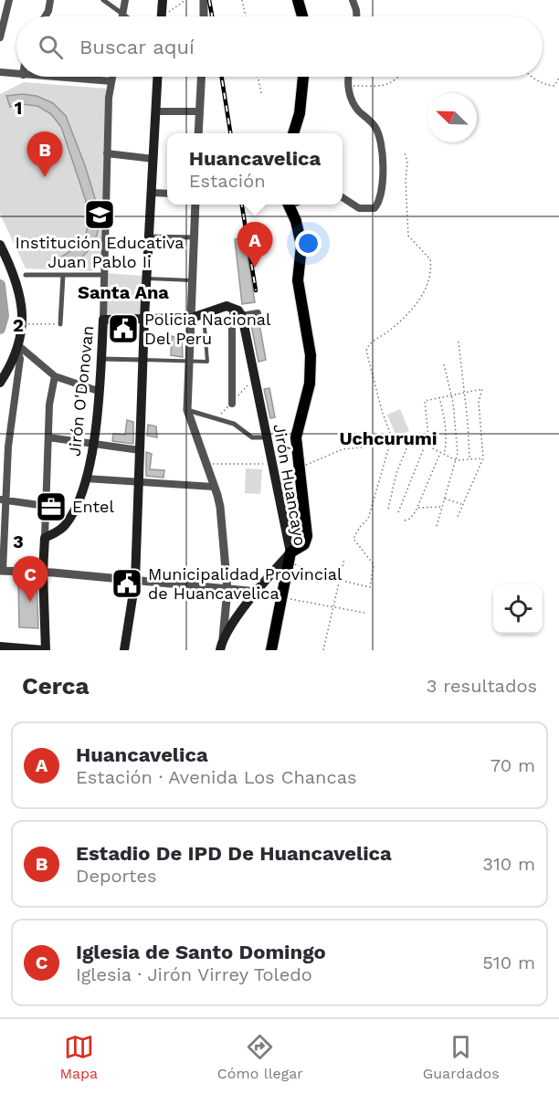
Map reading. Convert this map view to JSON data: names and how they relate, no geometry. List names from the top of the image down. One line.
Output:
{"streets":{"main road":["Jirón O'Donovan","Jirón Huancayo"]},"districts":["Santa Ana","Uchcurumi"],"places":{"school or university":["Institución Educativa Juan Pablo Ii"],"public building":["Policia Nacional Del Peru","Municipalidad Provincial de Huancavelica"],"office":["Entel"]},"north":"top left","page":{"search":"Buscar aquí","pins":["B","A","C"],"popup":["Huancavelica","Estación"],"heading":["Cerca","3 resultados"],"list":[{"mark":"A","name":"Huancavelica","note":"Estación · Avenida Los Chancas","value":"70 m"},{"mark":"B","name":"Estadio De IPD De Huancavelica","note":"Deportes","value":"310 m"},{"mark":"C","name":"Iglesia de Santo Domingo","note":"Iglesia · Jirón Virrey Toledo","value":"510 m"}],"nav":["Mapa","Cómo llegar","Guardados"]},"grid":{"rows":["1","2","3"]}}
